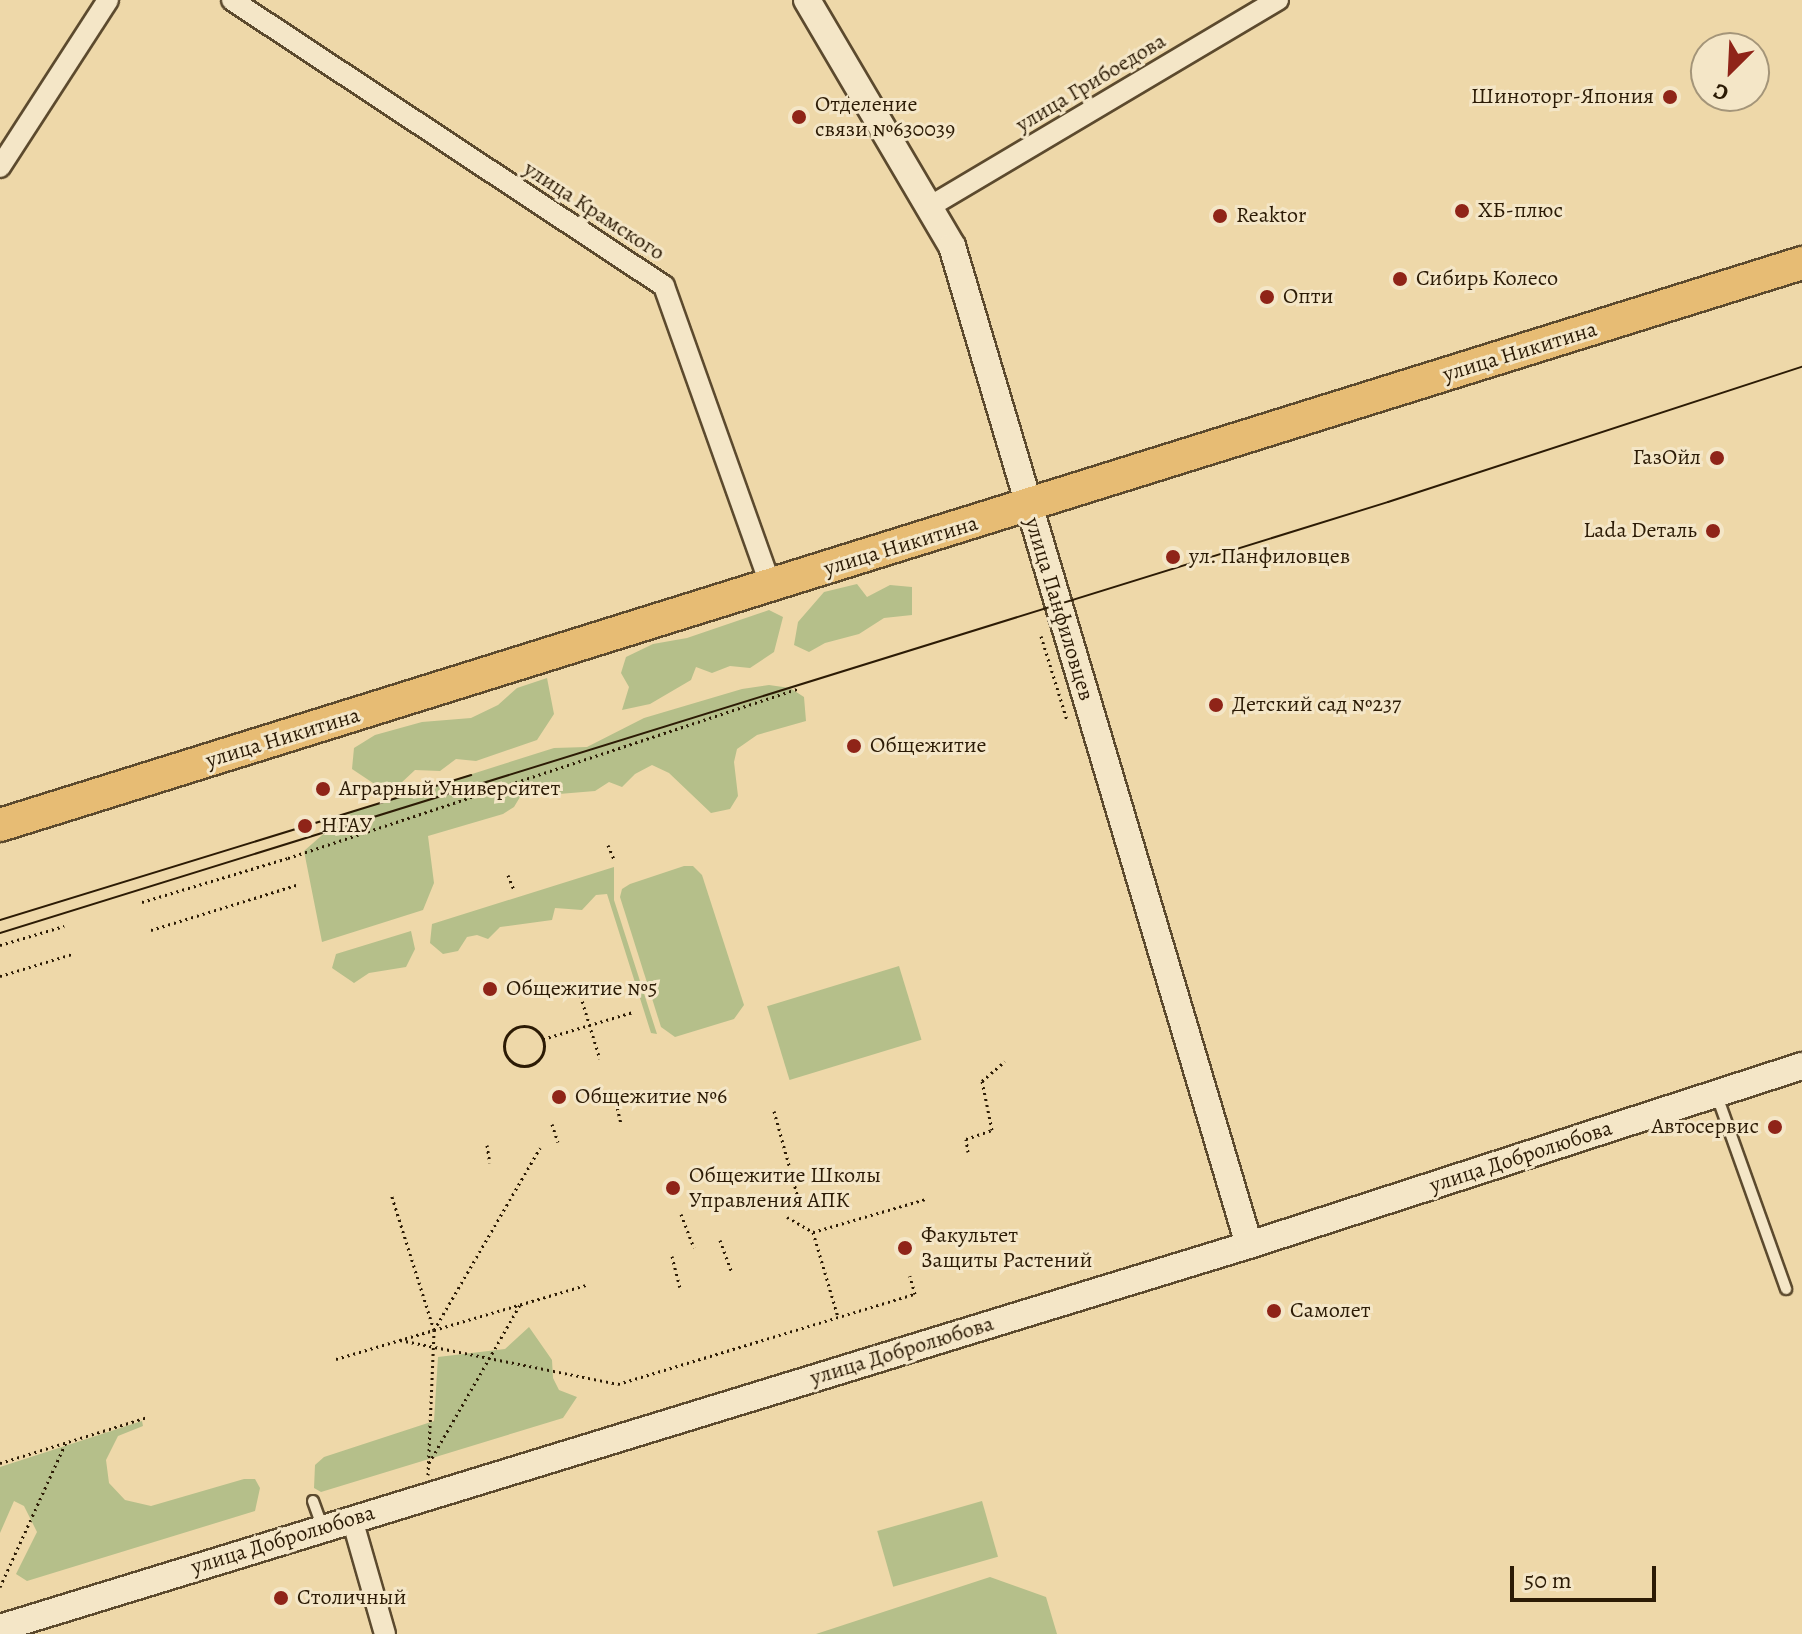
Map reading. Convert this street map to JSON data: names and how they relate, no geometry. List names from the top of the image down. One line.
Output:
{"streets":{"main road":["улица Никитина"],"street":["улица Грибоедова","улица Крамского","улица Панфиловцев","улица Добролюбова"]},"crossings":[["улица Грибоедова","улица Панфиловцев"],["улица Крамского","улица Никитина"],["улица Никитина","улица Панфиловцев"],["улица Панфиловцев","улица Добролюбова"]],"places":["Шиноторг-Япония","Отделение связи №630039","ХБ-плюс","Reaktor","Сибирь Колесо","Опти","ГазОйл","Lada Dеталь","ул. Панфиловцев","Детский сад №237","Общежитие","Аграрный Университет","НГАУ","Общежитие №5","Общежитие №6","Автосервис","Общежитие Школы Управления АПК","Факультет Защиты Растений","Самолет","Столичный"],"scale_bar":"50 m","north":"bottom left"}
